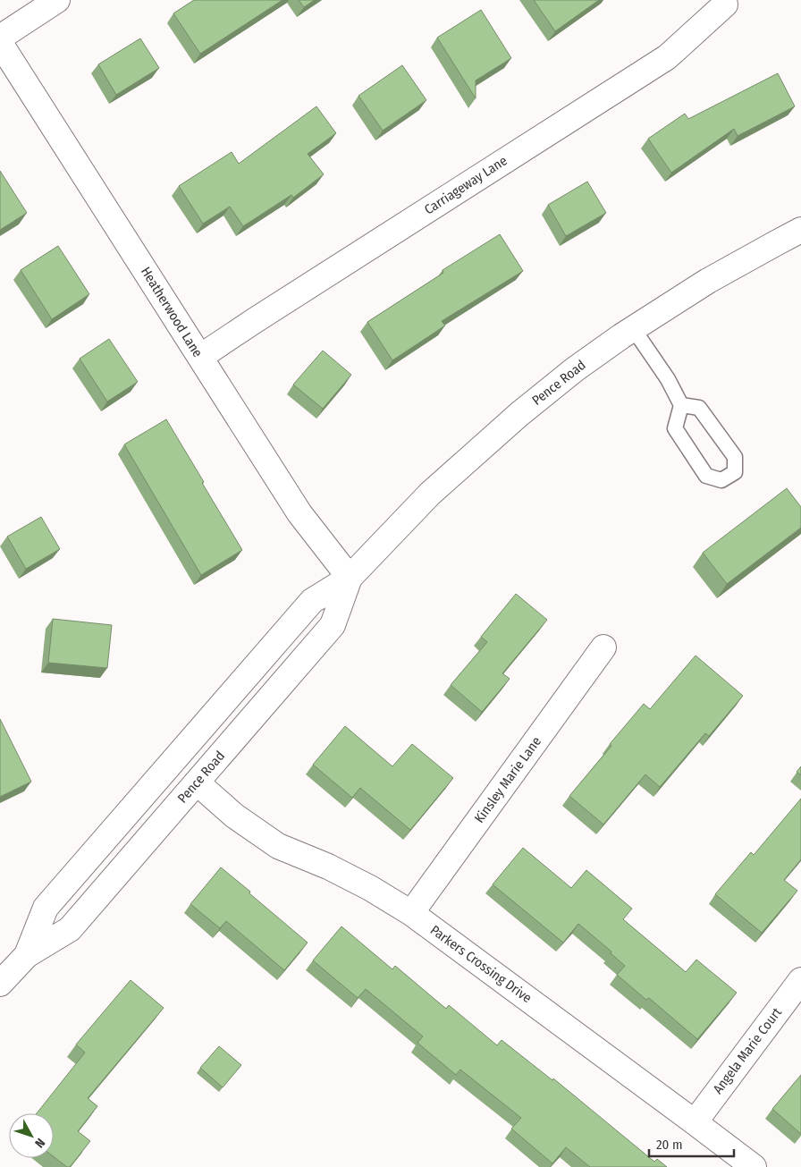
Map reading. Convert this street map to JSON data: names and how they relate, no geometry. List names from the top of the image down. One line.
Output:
{"streets":{"street":["Carriageway Lane","Heatherwood Lane","Pence Road","Kinsley Marie Lane","Parkers Crossing Drive","Angela Marie Court"]},"crossings":[["Carriageway Lane","Heatherwood Lane"],["Heatherwood Lane","Pence Road"],["Pence Road","Parkers Crossing Drive"],["Kinsley Marie Lane","Parkers Crossing Drive"],["Parkers Crossing Drive","Angela Marie Court"]],"scale_bar":"20 m","north":"bottom right"}
